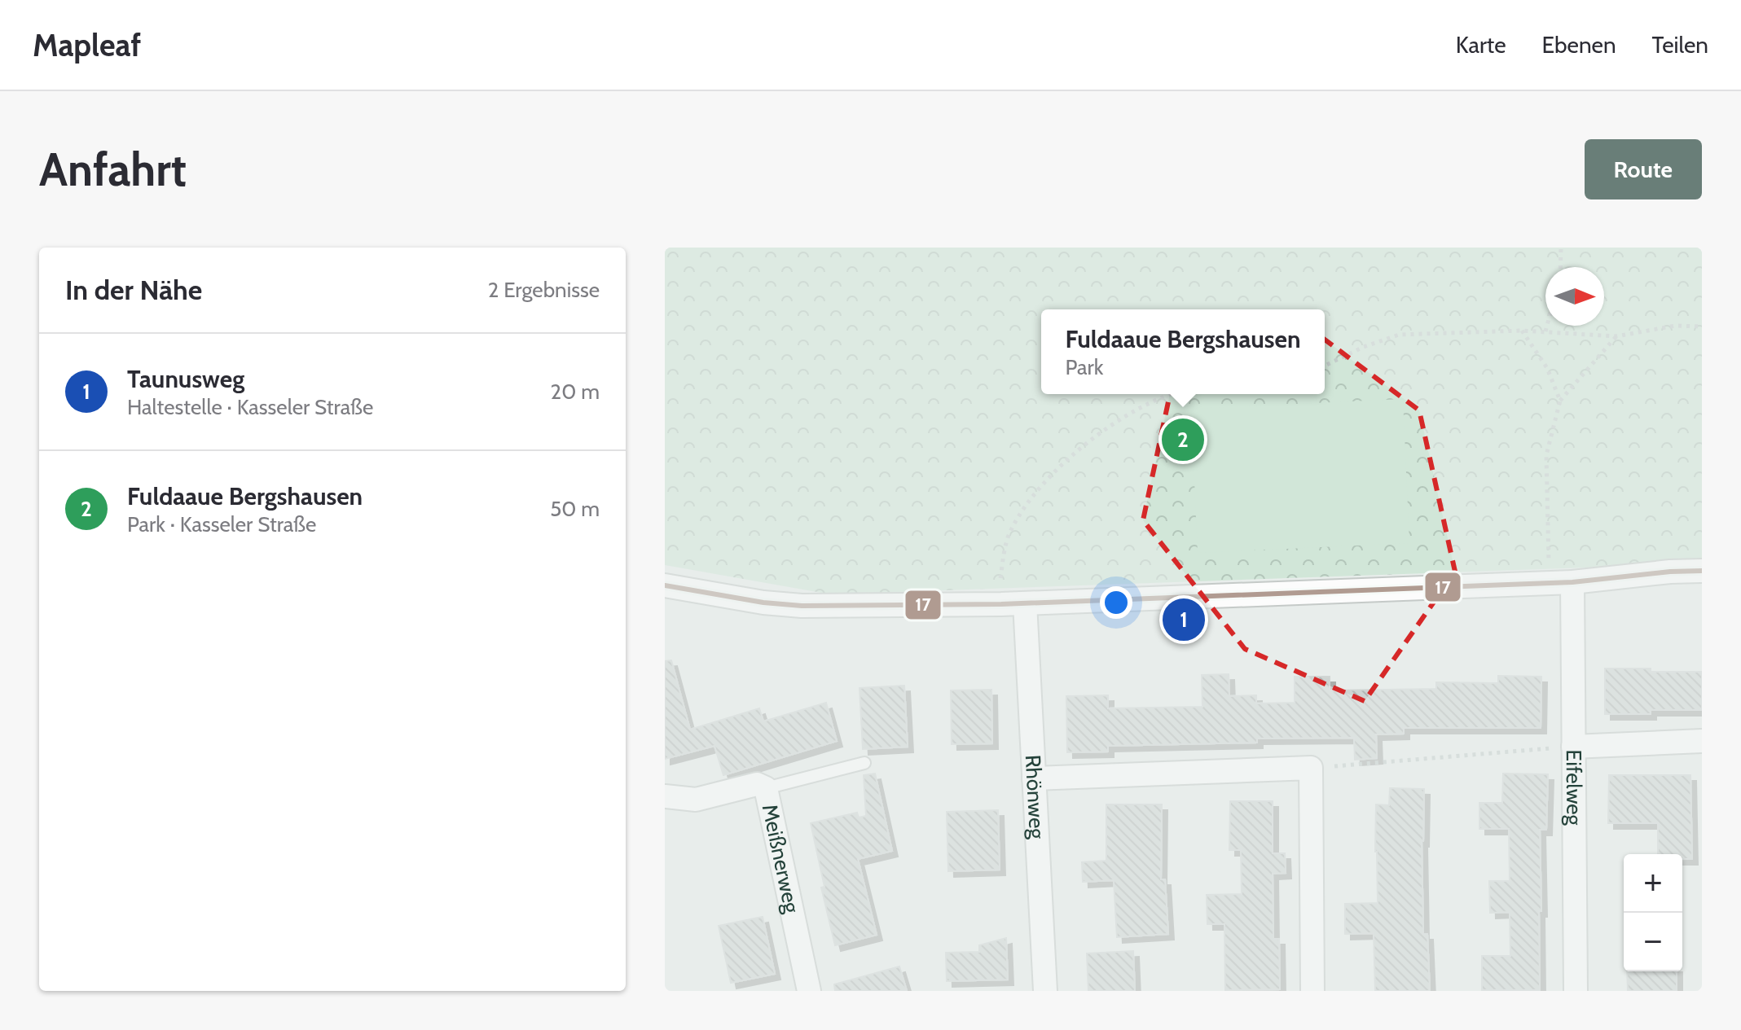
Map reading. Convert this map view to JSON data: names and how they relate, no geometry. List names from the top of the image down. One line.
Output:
{"streets":{"street":["Eifelweg","Rhönweg","Meißnerweg"]},"lines":["transit line 17"],"north":"right","page":{"header":"Mapleaf","nav":["Karte","Ebenen","Teilen"],"buttons":"Route","title":"Anfahrt","heading":["In der Nähe","2 Ergebnisse"],"popup":["Fuldaaue Bergshausen","Park"],"list":[{"mark":"1","name":"Taunusweg","note":"Haltestelle · Kasseler Straße","value":"20 m"},{"mark":"2","name":"Fuldaaue Bergshausen","note":"Park · Kasseler Straße","value":"50 m"}],"pins":["2","1"],"map_buttons":["+","−"]}}
